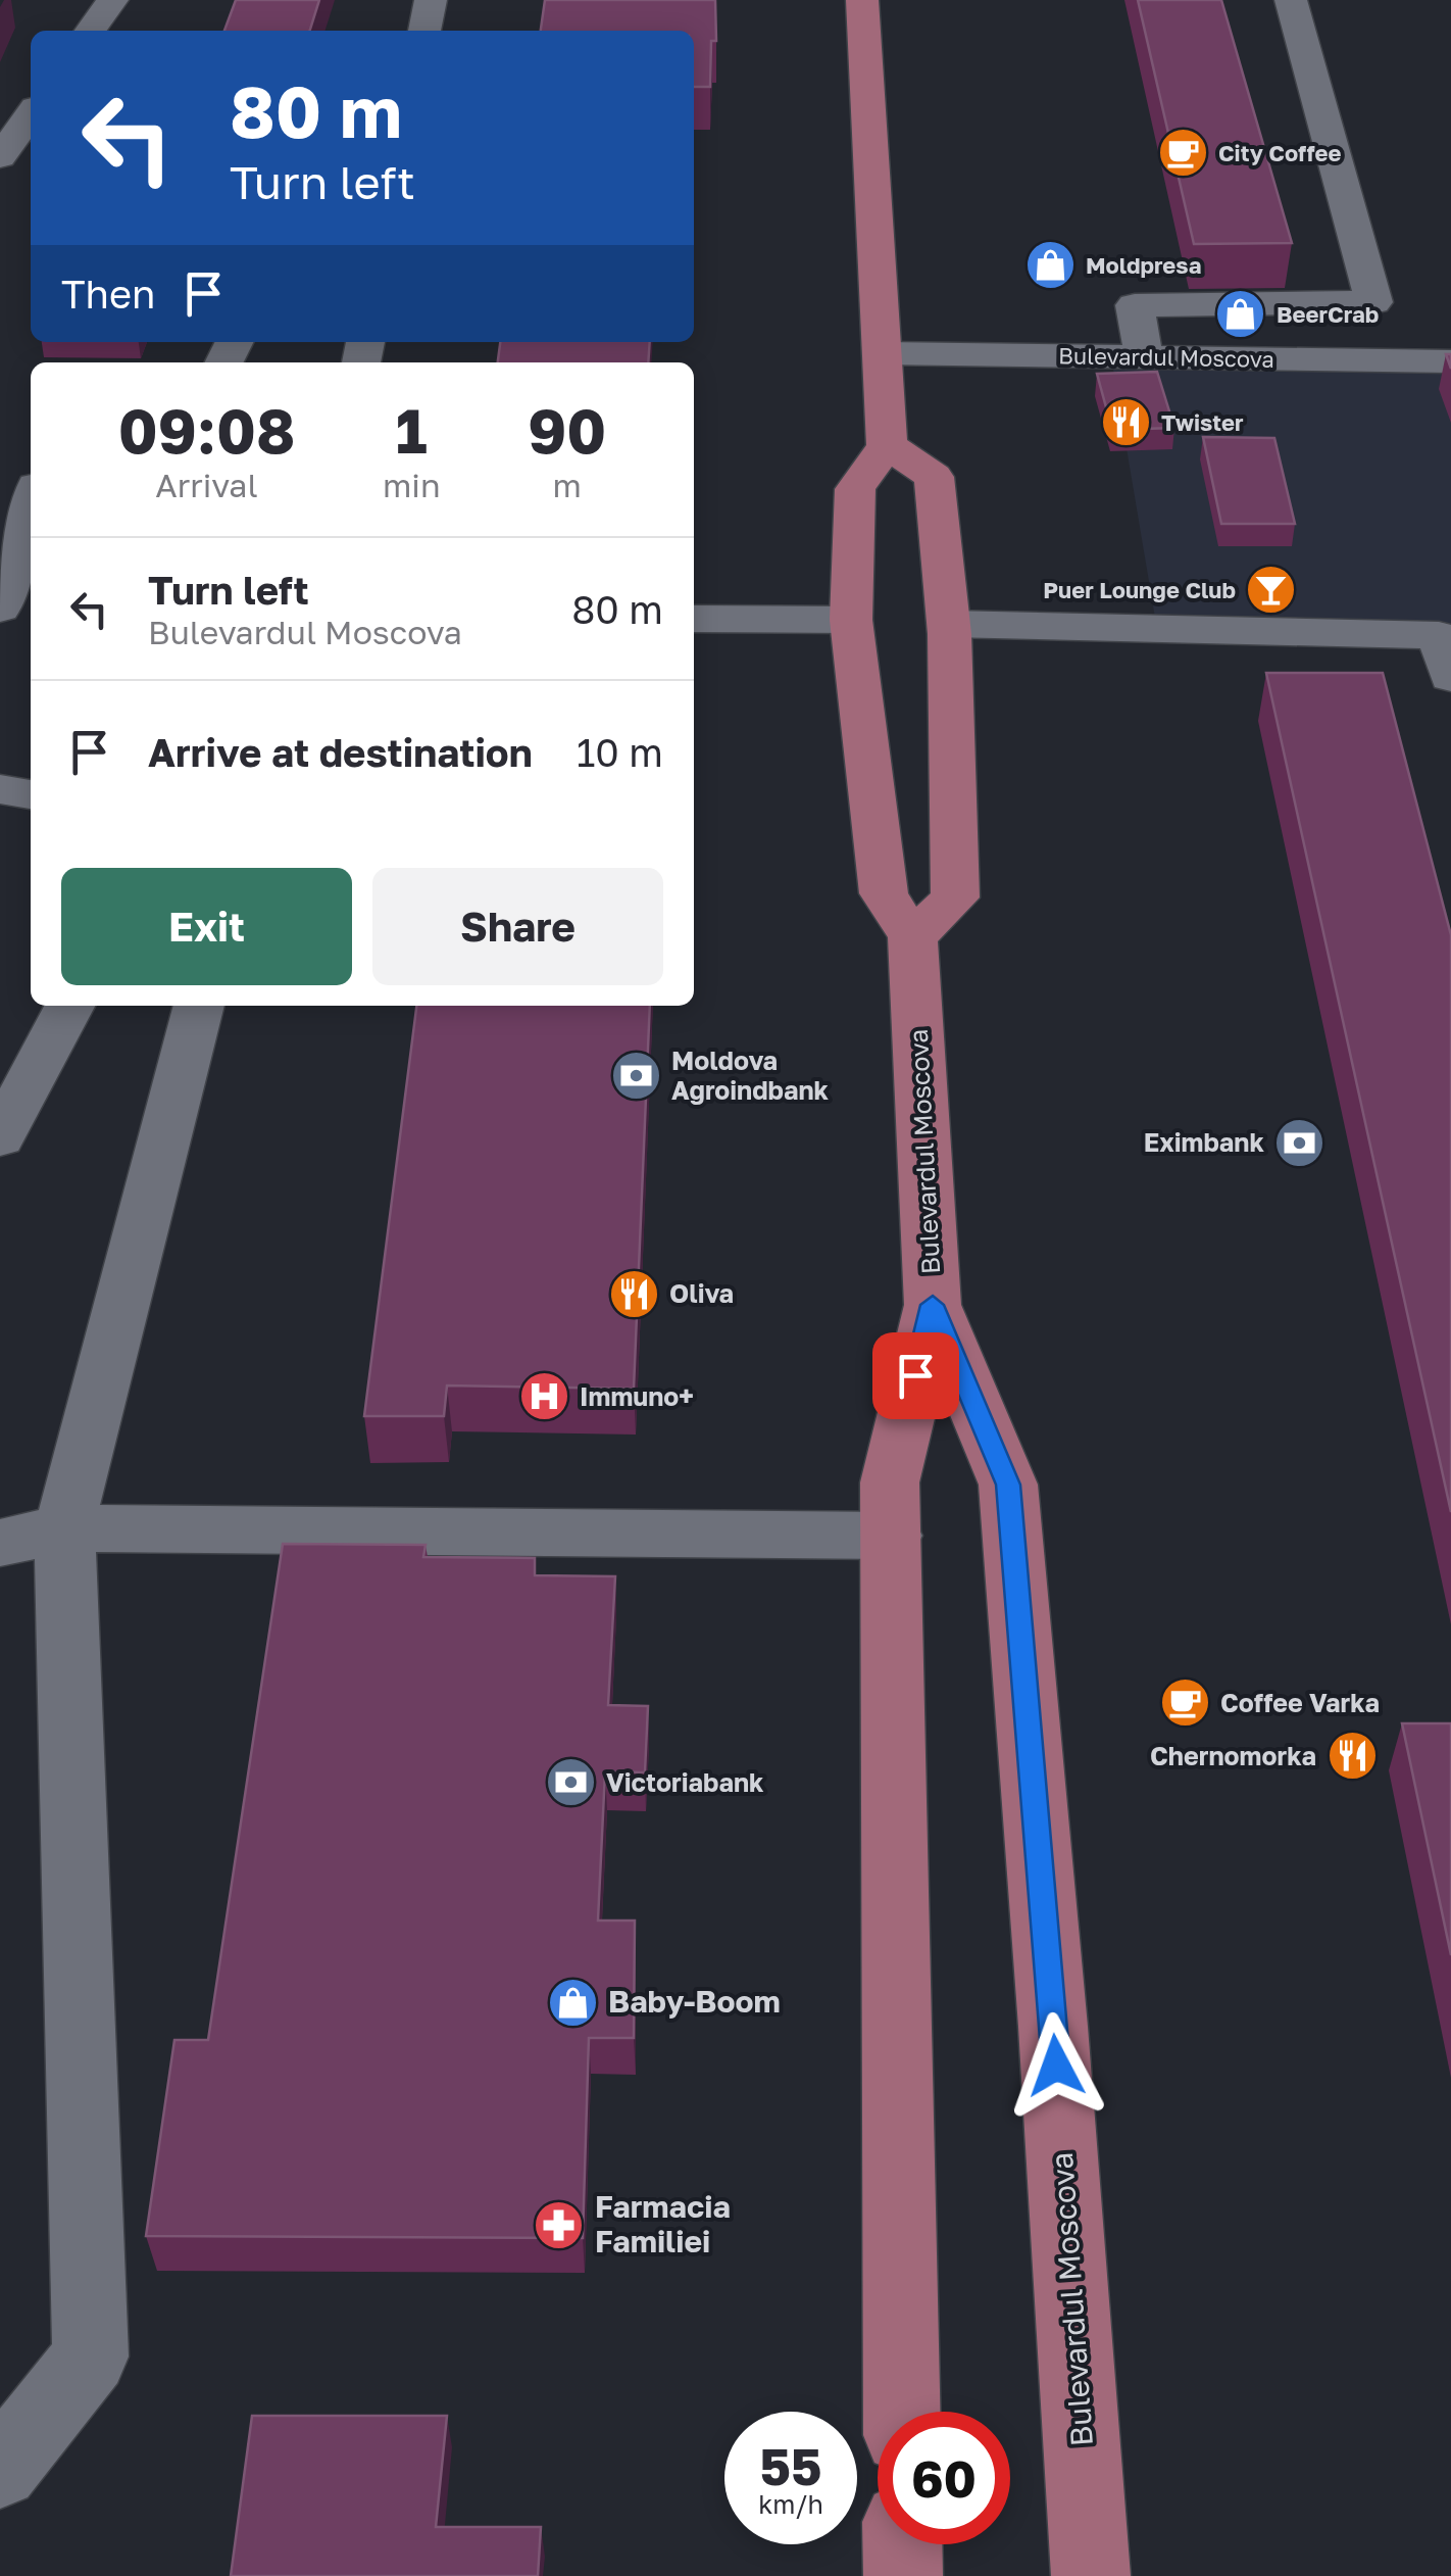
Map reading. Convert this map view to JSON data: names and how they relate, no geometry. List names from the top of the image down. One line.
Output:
{"streets":{"main road":["Bulevardul Moscova"]},"places":{"cafe":["City Coffee","Coffee Varka"],"shop":["Moldpresa","BeerCrab","Baby-Boom"],"restaurant":["Twister","Oliva","Chernomorka"],"bar":["Puer Lounge Club"],"bank":["Moldova Agroindbank","Eximbank","Victoriabank"],"hospital":["Immuno+"],"pharmacy":["Farmacia Familiei"]},"page":{"turn":["80 m","Turn left"],"then":"Then","eta":["09:08","Arrival","1","min","90","m"],"list":[{"name":"Turn left","note":"Bulevardul Moscova","value":"80 m"},{"name":"Arrive at destination","value":"10 m"}],"buttons":["Exit","Share"],"speed":"55 km/h","limit":"60"}}
